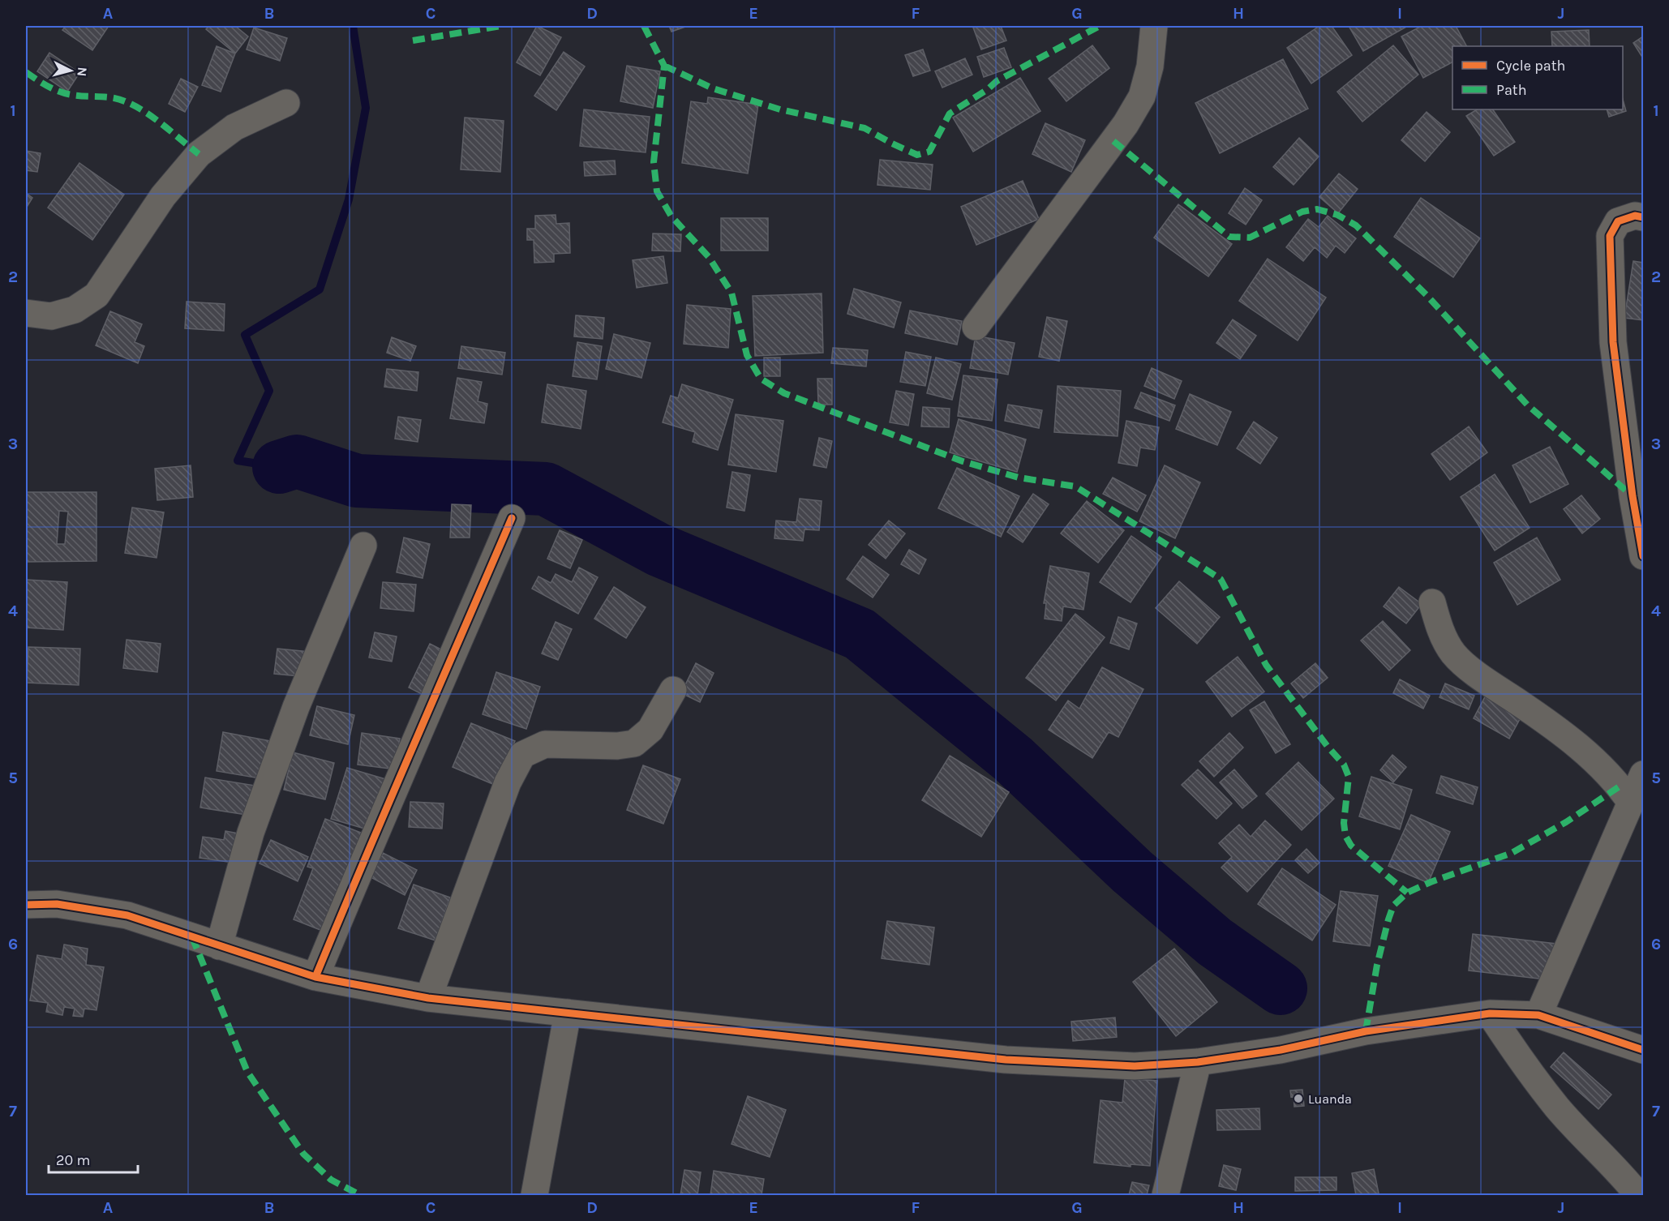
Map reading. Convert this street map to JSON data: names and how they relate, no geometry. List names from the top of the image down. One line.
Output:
{"places":["Luanda"],"legend":["Cycle path","Path"],"scale_bar":"20 m","north":"right","grid":{"columns":["A","B","C","D","E","F","G","H","I","J"],"rows":["1","2","3","4","5","6","7"]}}
